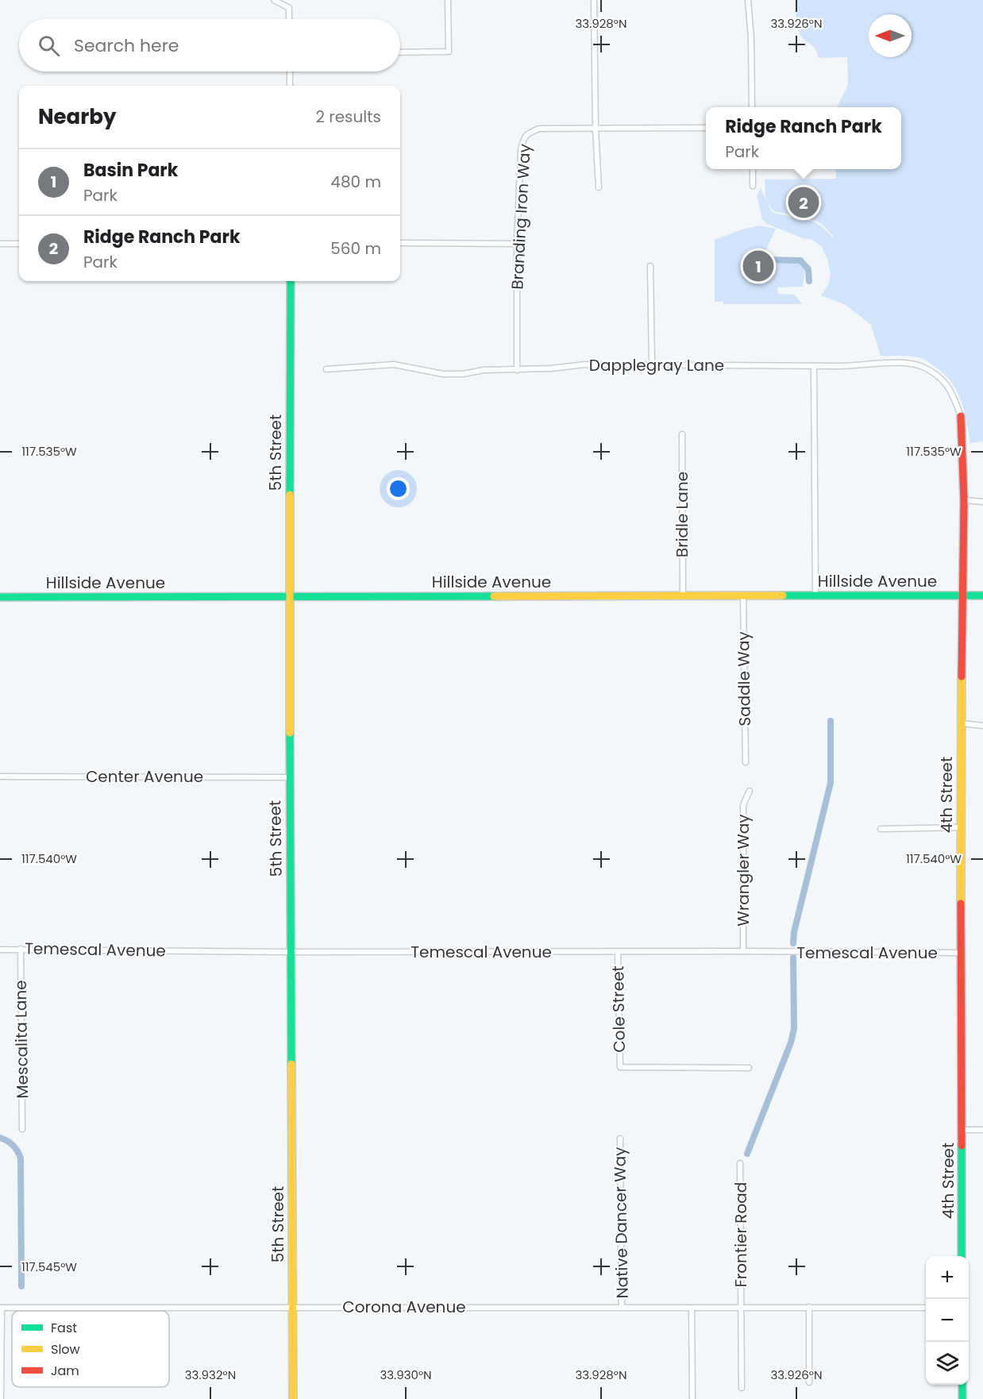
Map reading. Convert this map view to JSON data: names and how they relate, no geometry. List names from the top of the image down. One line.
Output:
{"streets":{"street":["Branding Iron Way","Dapplegray Lane","5th Street","Bridle Lane","Hillside Avenue","Saddle Way","Center Avenue","4th Street","Wrangler Way","Temescal Avenue","Cole Street","Mescalita Lane","Native Dancer Way","Frontier Road","Corona Avenue"]},"crossings":[["Branding Iron Way","Dapplegray Lane"],["Dapplegray Lane","4th Street"],["5th Street","Hillside Avenue"],["5th Street","Center Avenue"],["5th Street","Temescal Avenue"],["5th Street","Corona Avenue"],["Bridle Lane","Hillside Avenue"],["Hillside Avenue","Saddle Way"],["Hillside Avenue","4th Street"],["4th Street","Temescal Avenue"],["Wrangler Way","Temescal Avenue"],["Temescal Avenue","Cole Street"],["Temescal Avenue","Mescalita Lane"],["Native Dancer Way","Corona Avenue"],["Frontier Road","Corona Avenue"]],"legend":["Fast","Slow","Jam"],"north":"left","page":{"search":"Search here","heading":["Nearby","2 results"],"popup":["Ridge Ranch Park","Park"],"list":[{"mark":"1","name":"Basin Park","note":"Park","value":"480 m"},{"mark":"2","name":"Ridge Ranch Park","note":"Park","value":"560 m"}],"pins":["2","1"],"map_buttons":["+","−"]},"coordinates":["33.928°N","33.926°N","117.535°W","117.540°W","117.545°W","33.932°N","33.930°N"]}
